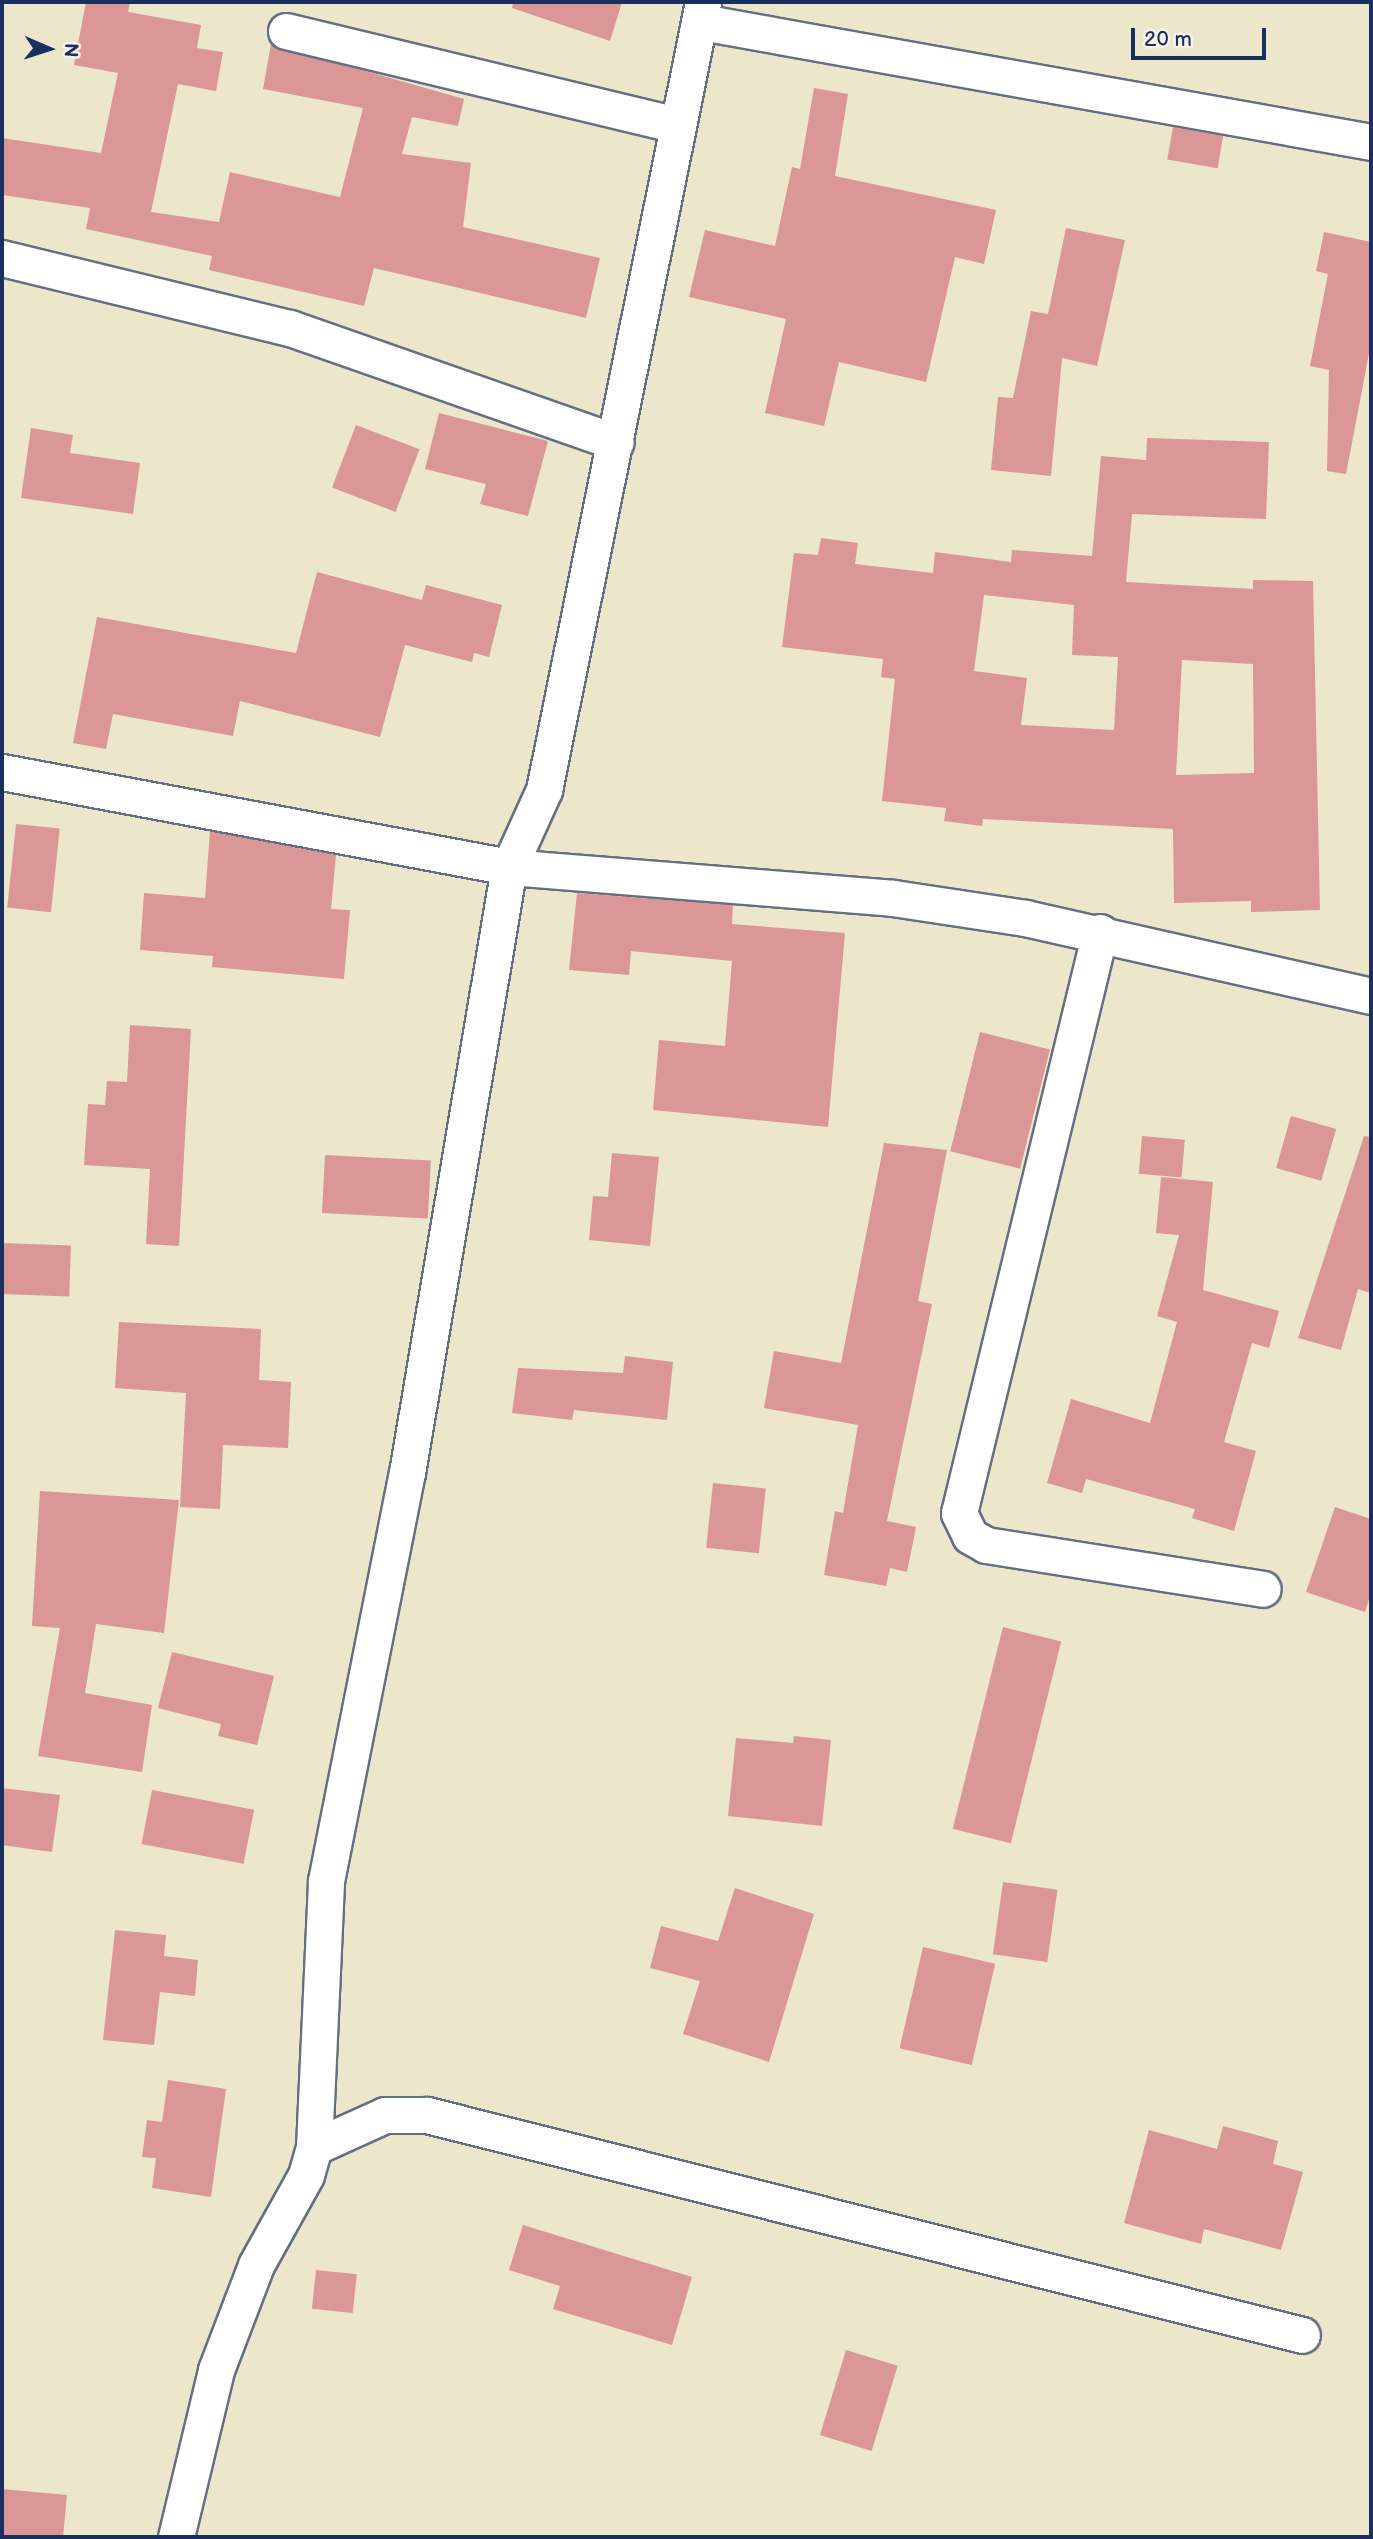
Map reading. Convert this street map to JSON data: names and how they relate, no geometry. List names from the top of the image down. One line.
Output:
{"scale_bar":"20 m","north":"right"}
